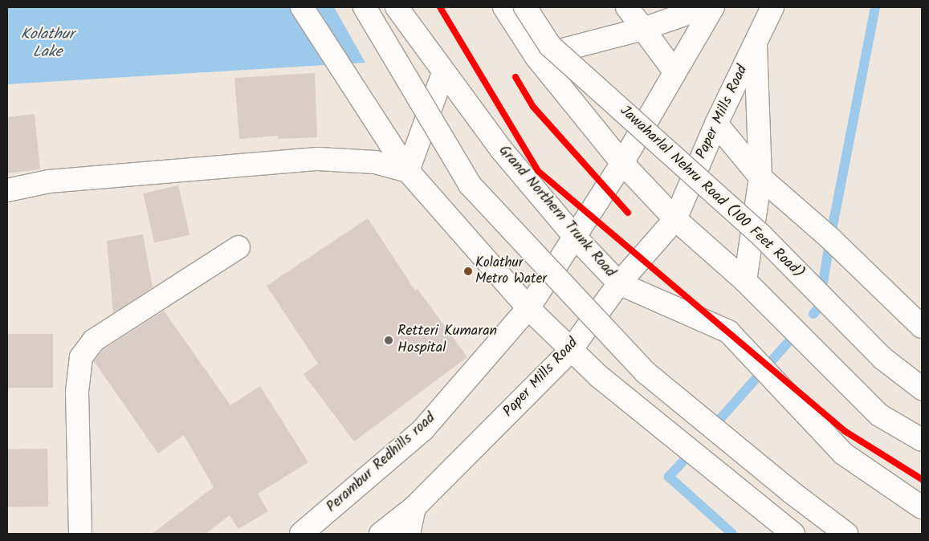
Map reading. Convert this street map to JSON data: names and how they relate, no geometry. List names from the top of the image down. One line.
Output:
{"streets":{"main road":["Paper Mills Road","Jawaharlal Nehru Road (100 Feet Road)","Grand Northern Trunk Road","Perambur Redhills road"]},"crossings":[["Paper Mills Road","Grand Northern Trunk Road"],["Grand Northern Trunk Road","Perambur Redhills road"]],"water":["Kolathur Lake"],"places":["Kolathur Metro Water","Retteri Kumaran Hospital"]}
